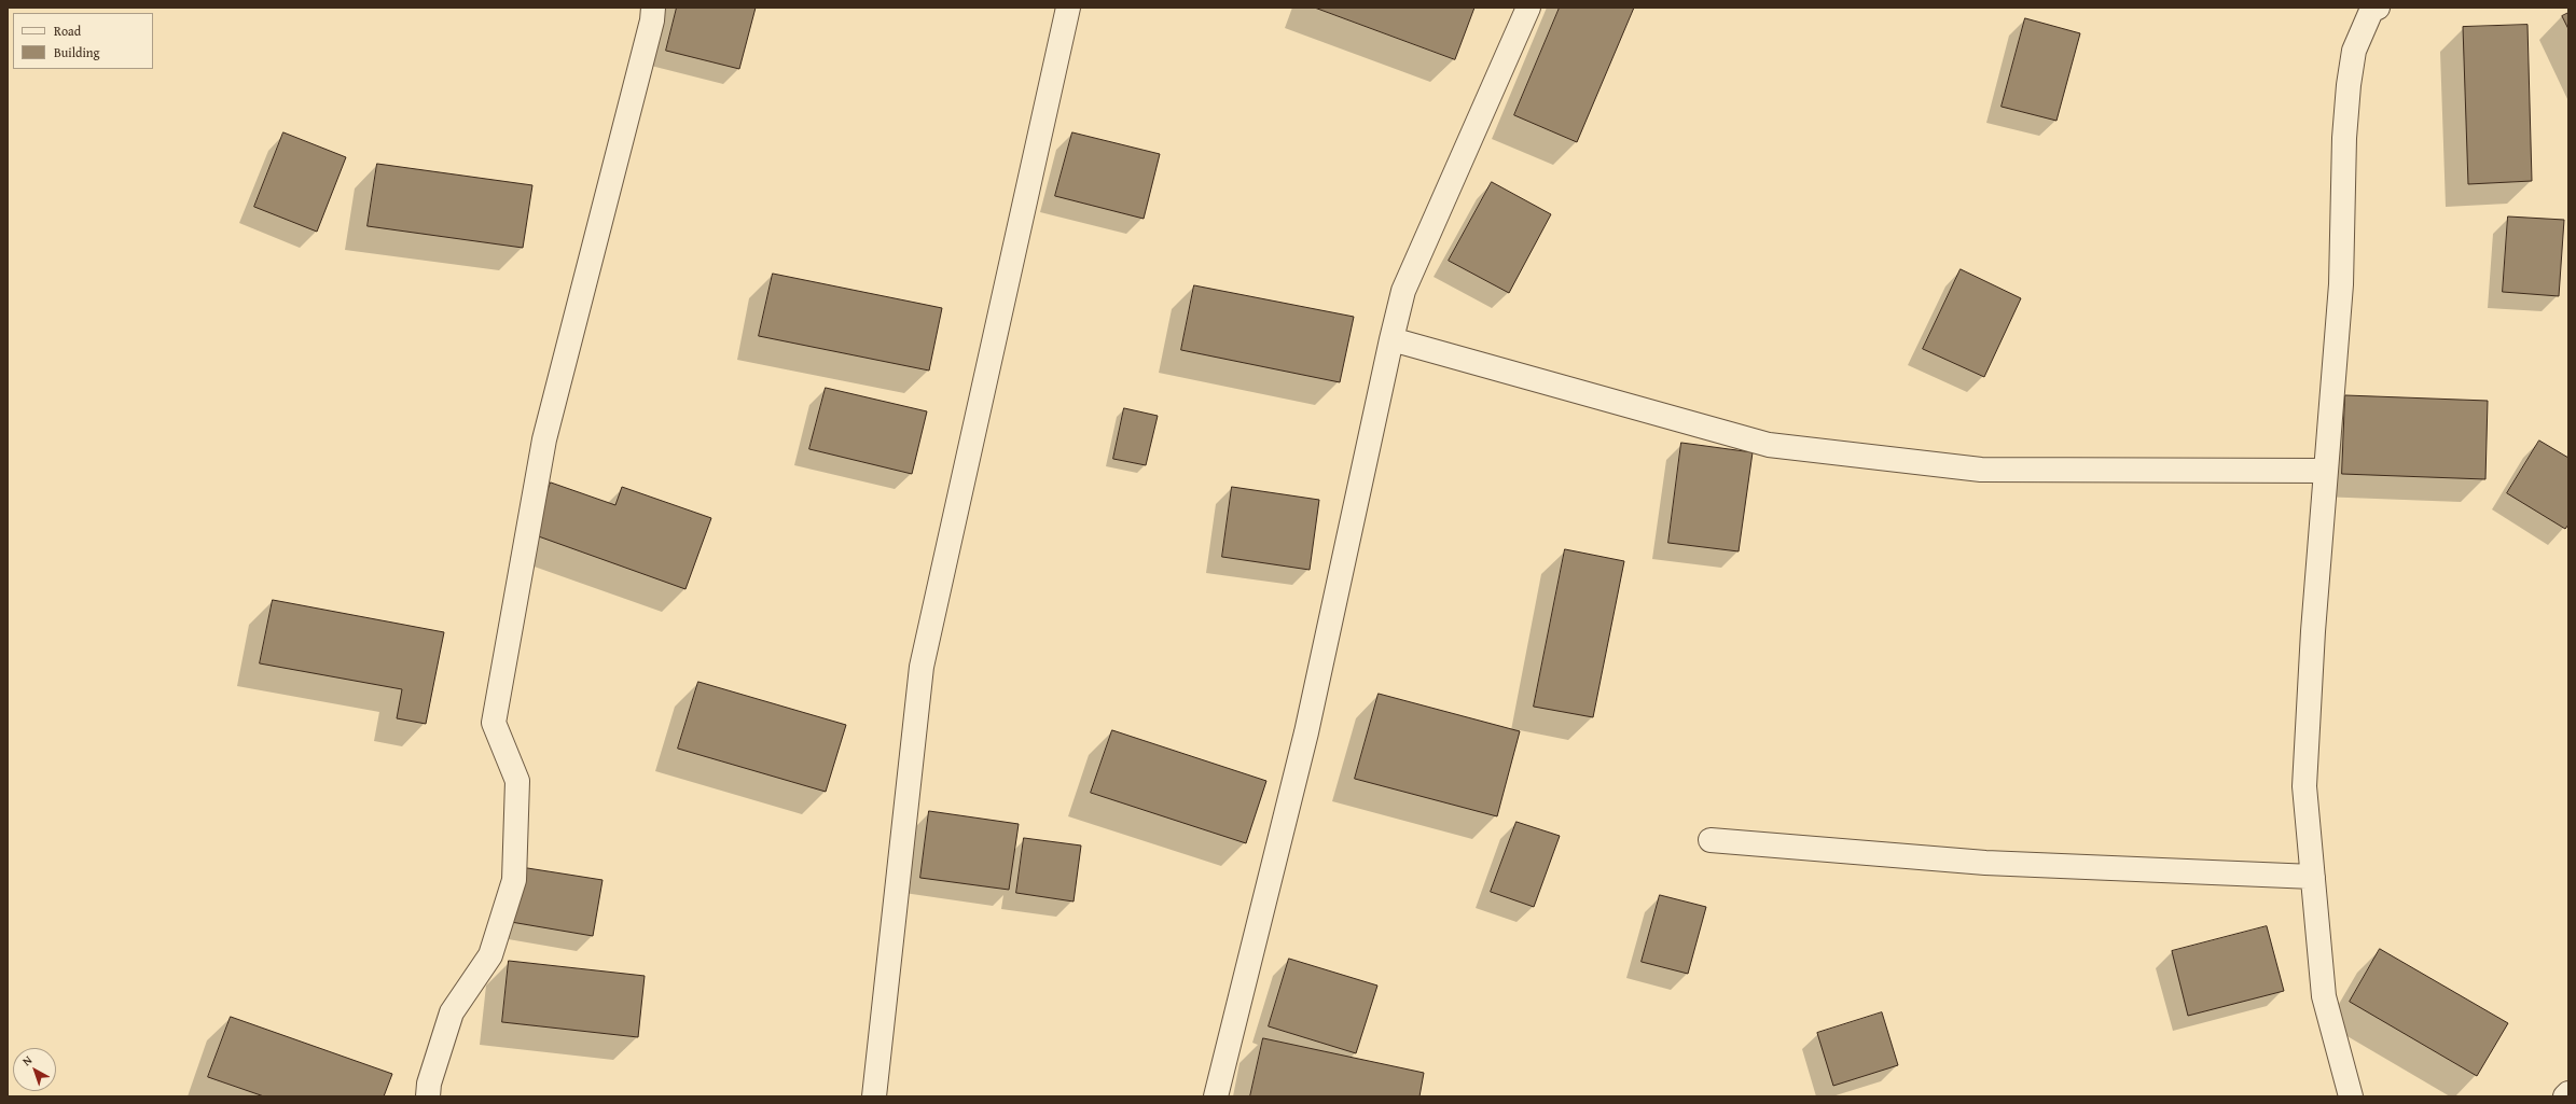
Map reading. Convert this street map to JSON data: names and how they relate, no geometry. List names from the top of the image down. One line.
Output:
{"legend":["Road","Building"],"north":"top left"}
